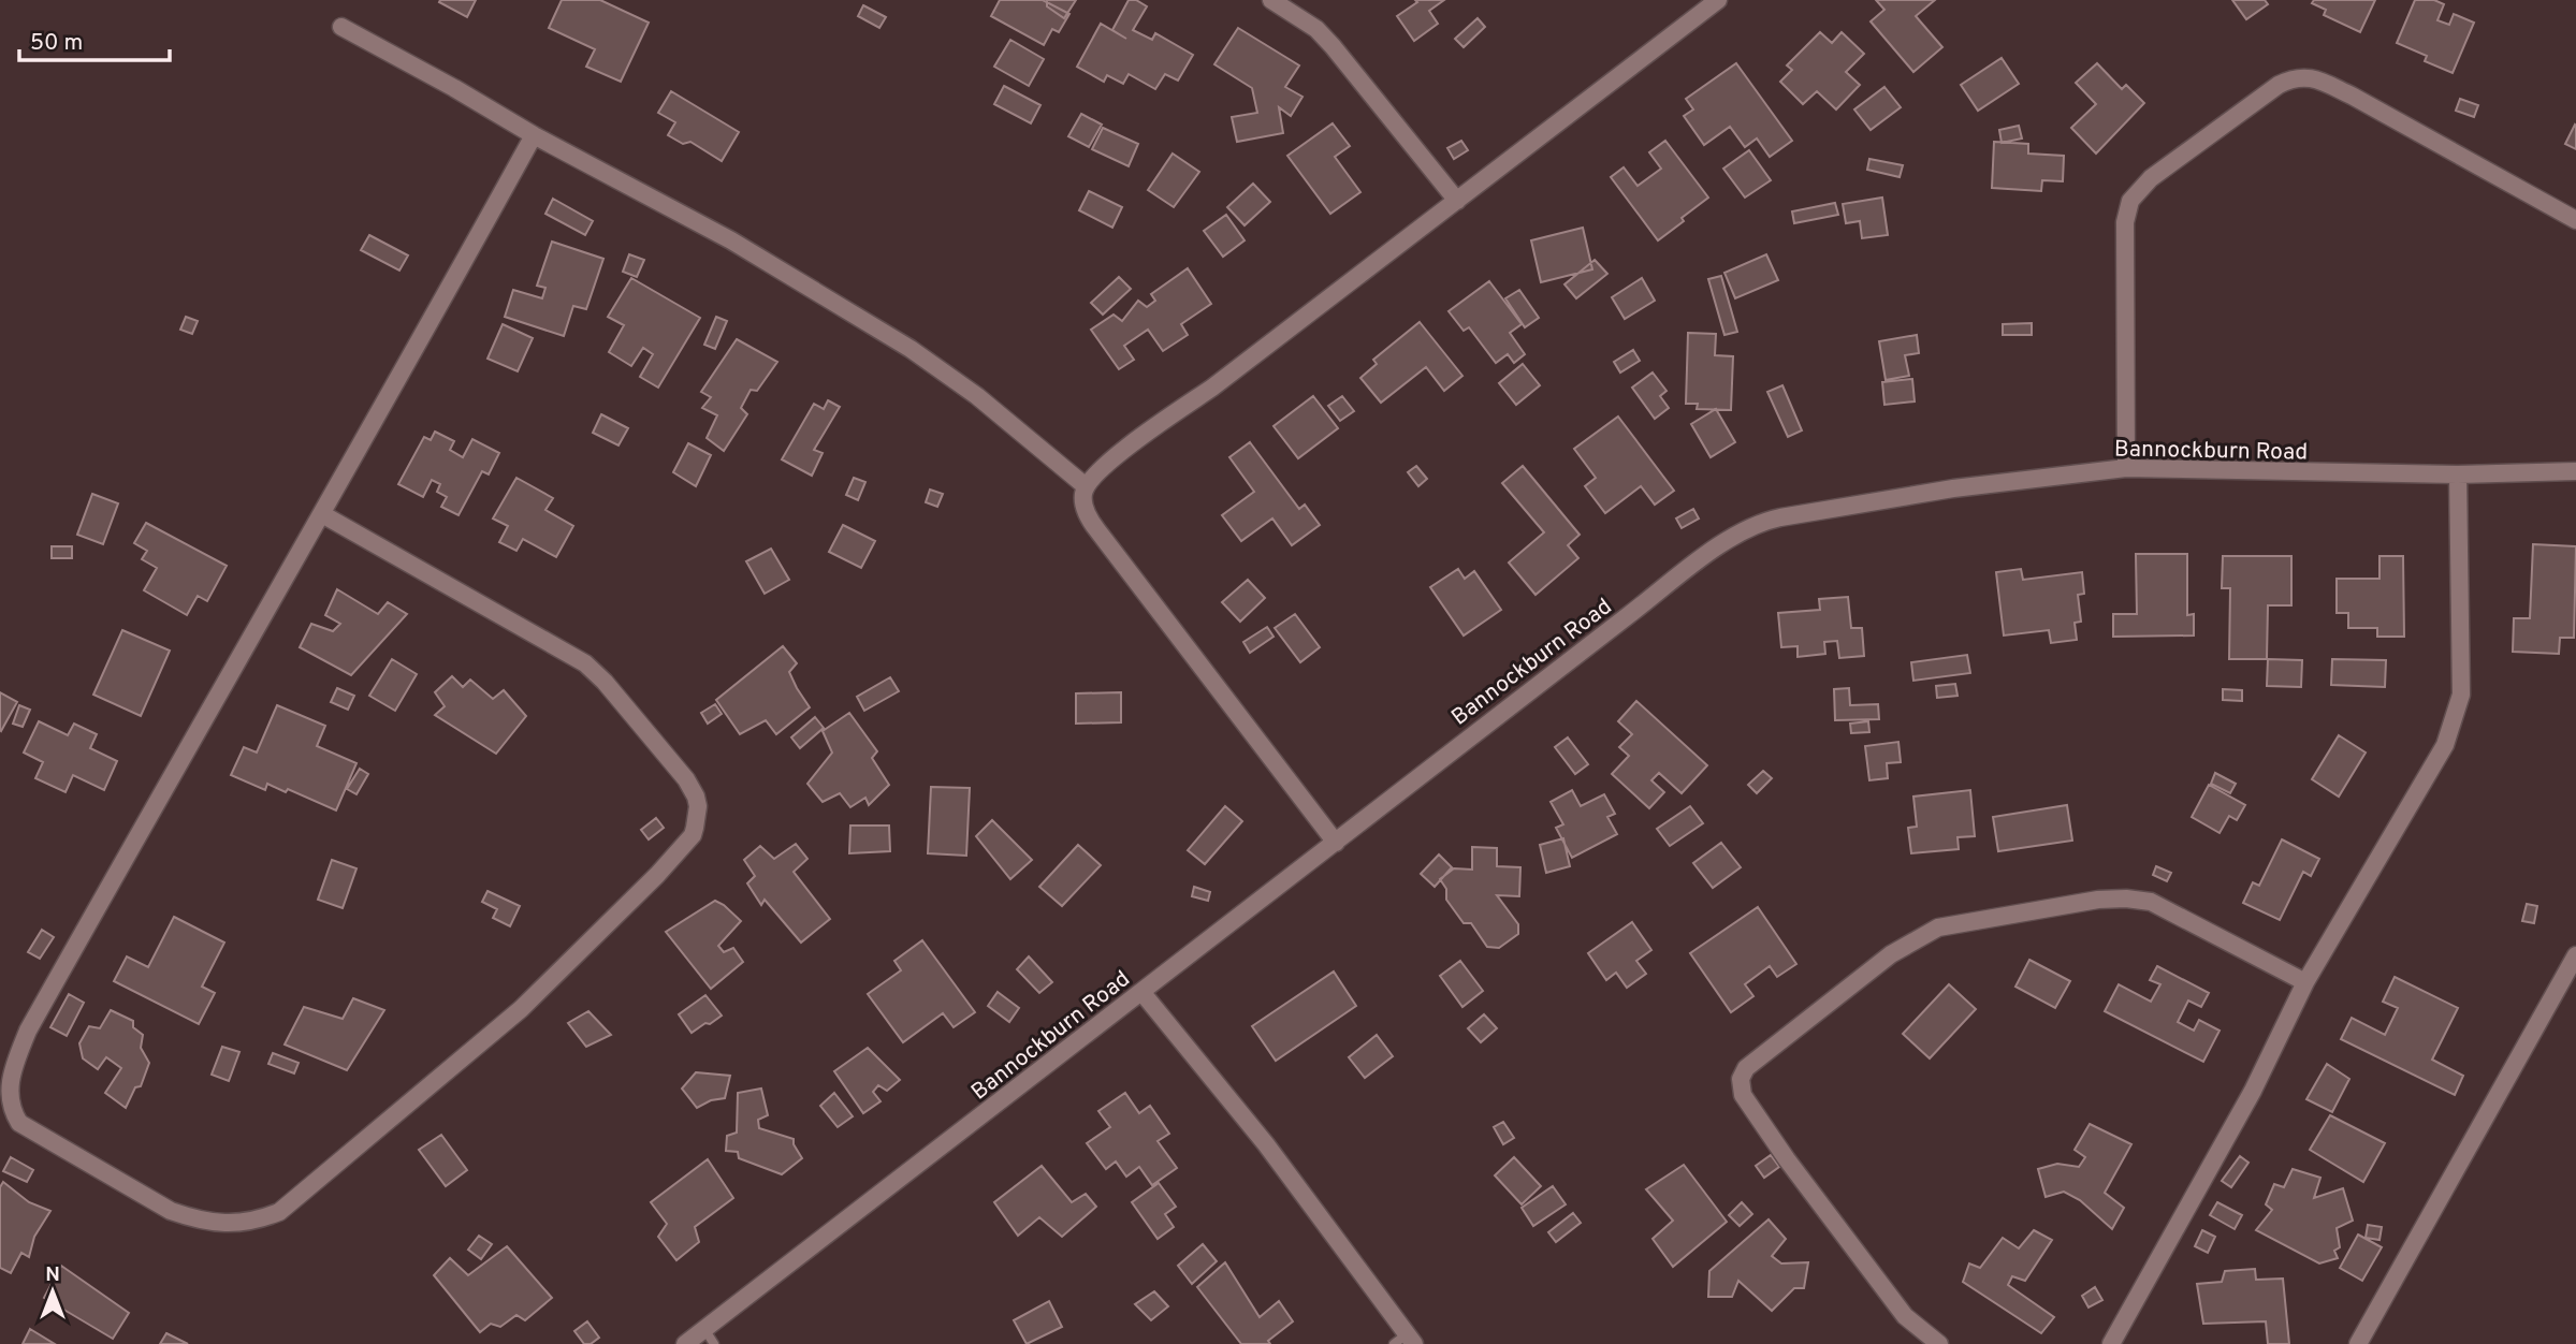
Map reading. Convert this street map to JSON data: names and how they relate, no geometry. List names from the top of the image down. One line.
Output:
{"streets":{"street":["Bannockburn Road"]},"scale_bar":"50 m","north":"top"}
